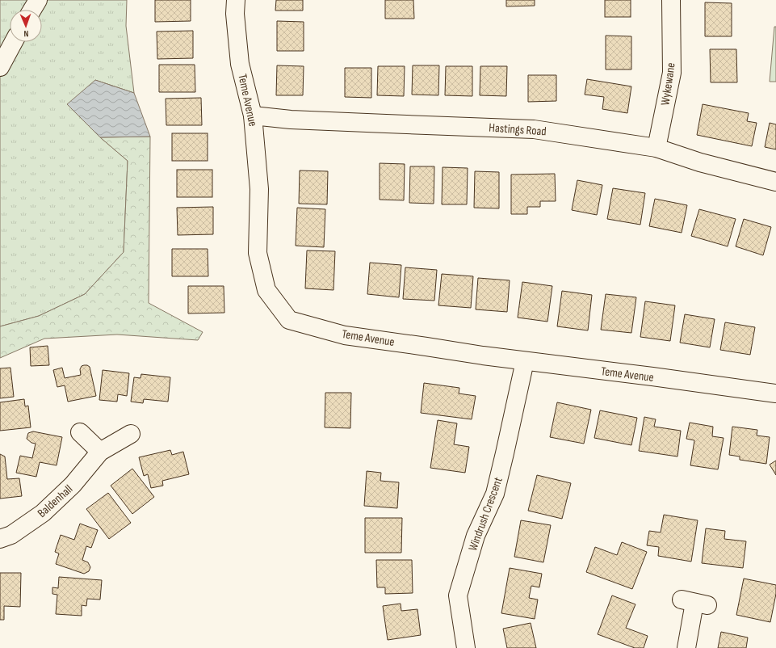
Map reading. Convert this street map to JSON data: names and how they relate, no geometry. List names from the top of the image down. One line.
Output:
{"streets":{"street":["Wykewane","Teme Avenue","Hastings Road","Baldenhall","Windrush Crescent"]},"crossings":[["Wykewane","Hastings Road"],["Teme Avenue","Hastings Road"],["Teme Avenue","Windrush Crescent"]],"north":"bottom"}
